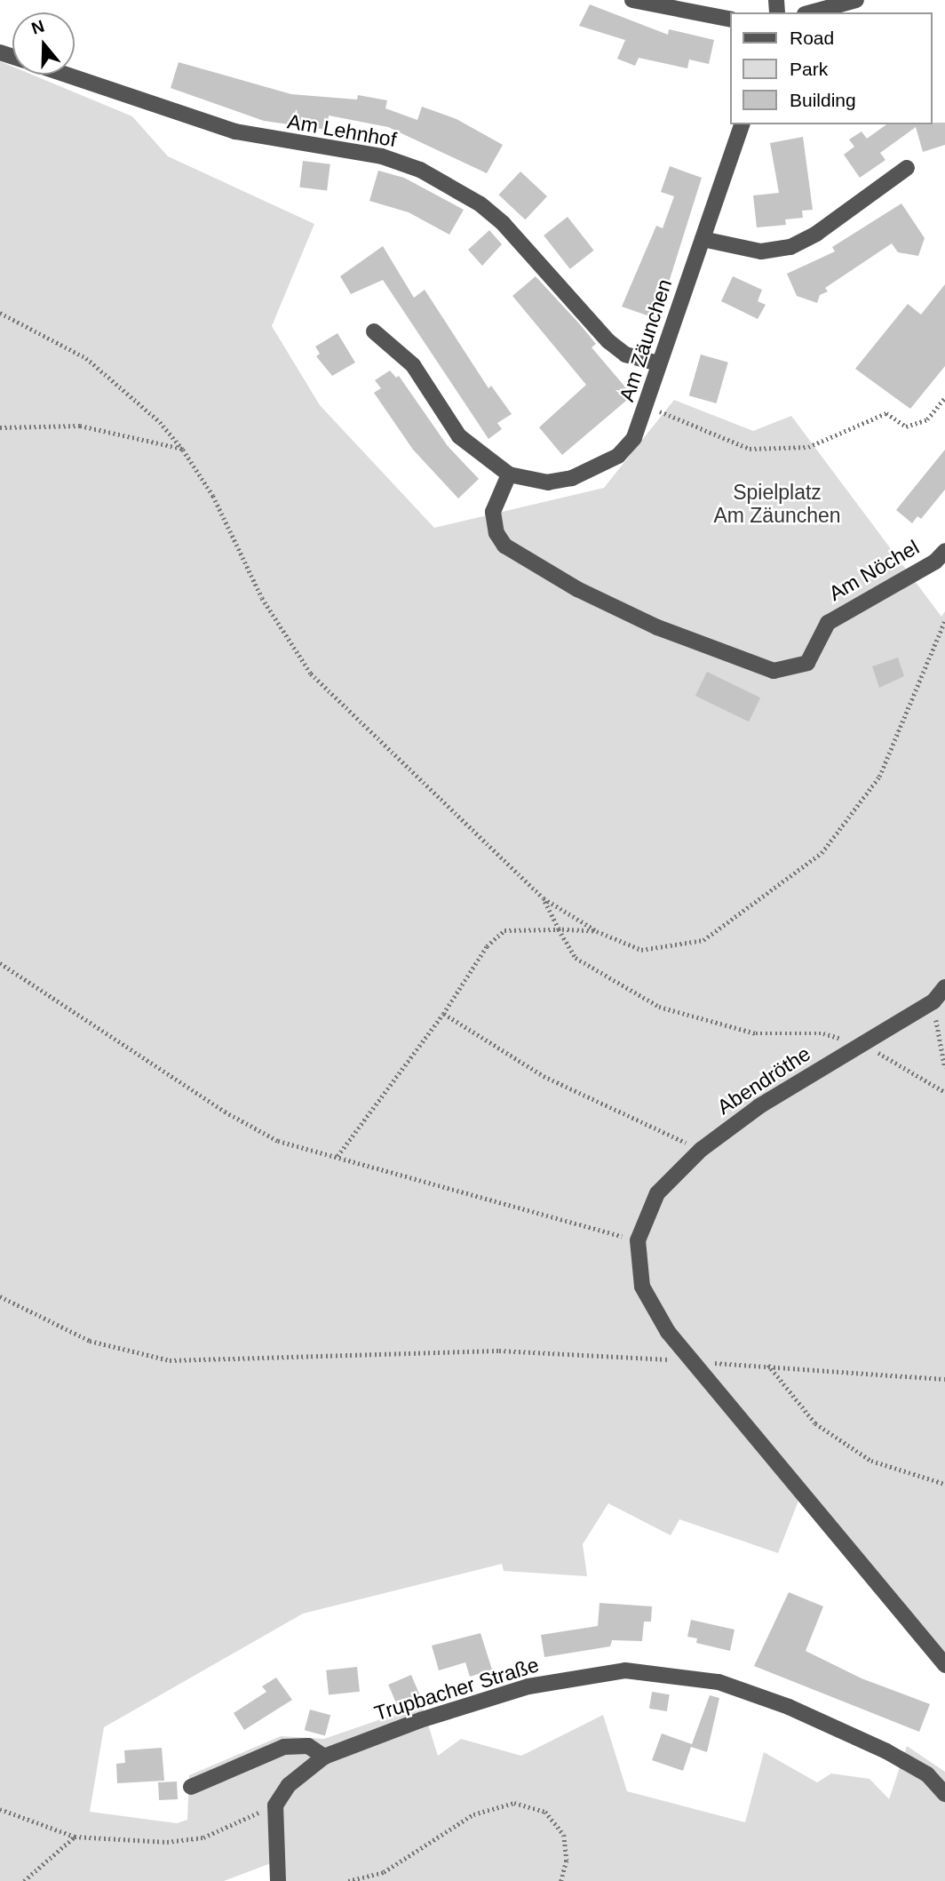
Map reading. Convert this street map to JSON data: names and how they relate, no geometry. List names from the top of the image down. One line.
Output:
{"streets":{"street":["Am Lehnhof","Am Zäunchen","Am Nöchel","Abendröthe","Trupbacher Straße"]},"crossings":[["Am Lehnhof","Am Zäunchen"],["Am Zäunchen","Am Nöchel"]],"parks":["Spielplatz Am Zäunchen"],"legend":["Road","Park","Building"],"north":"top"}
